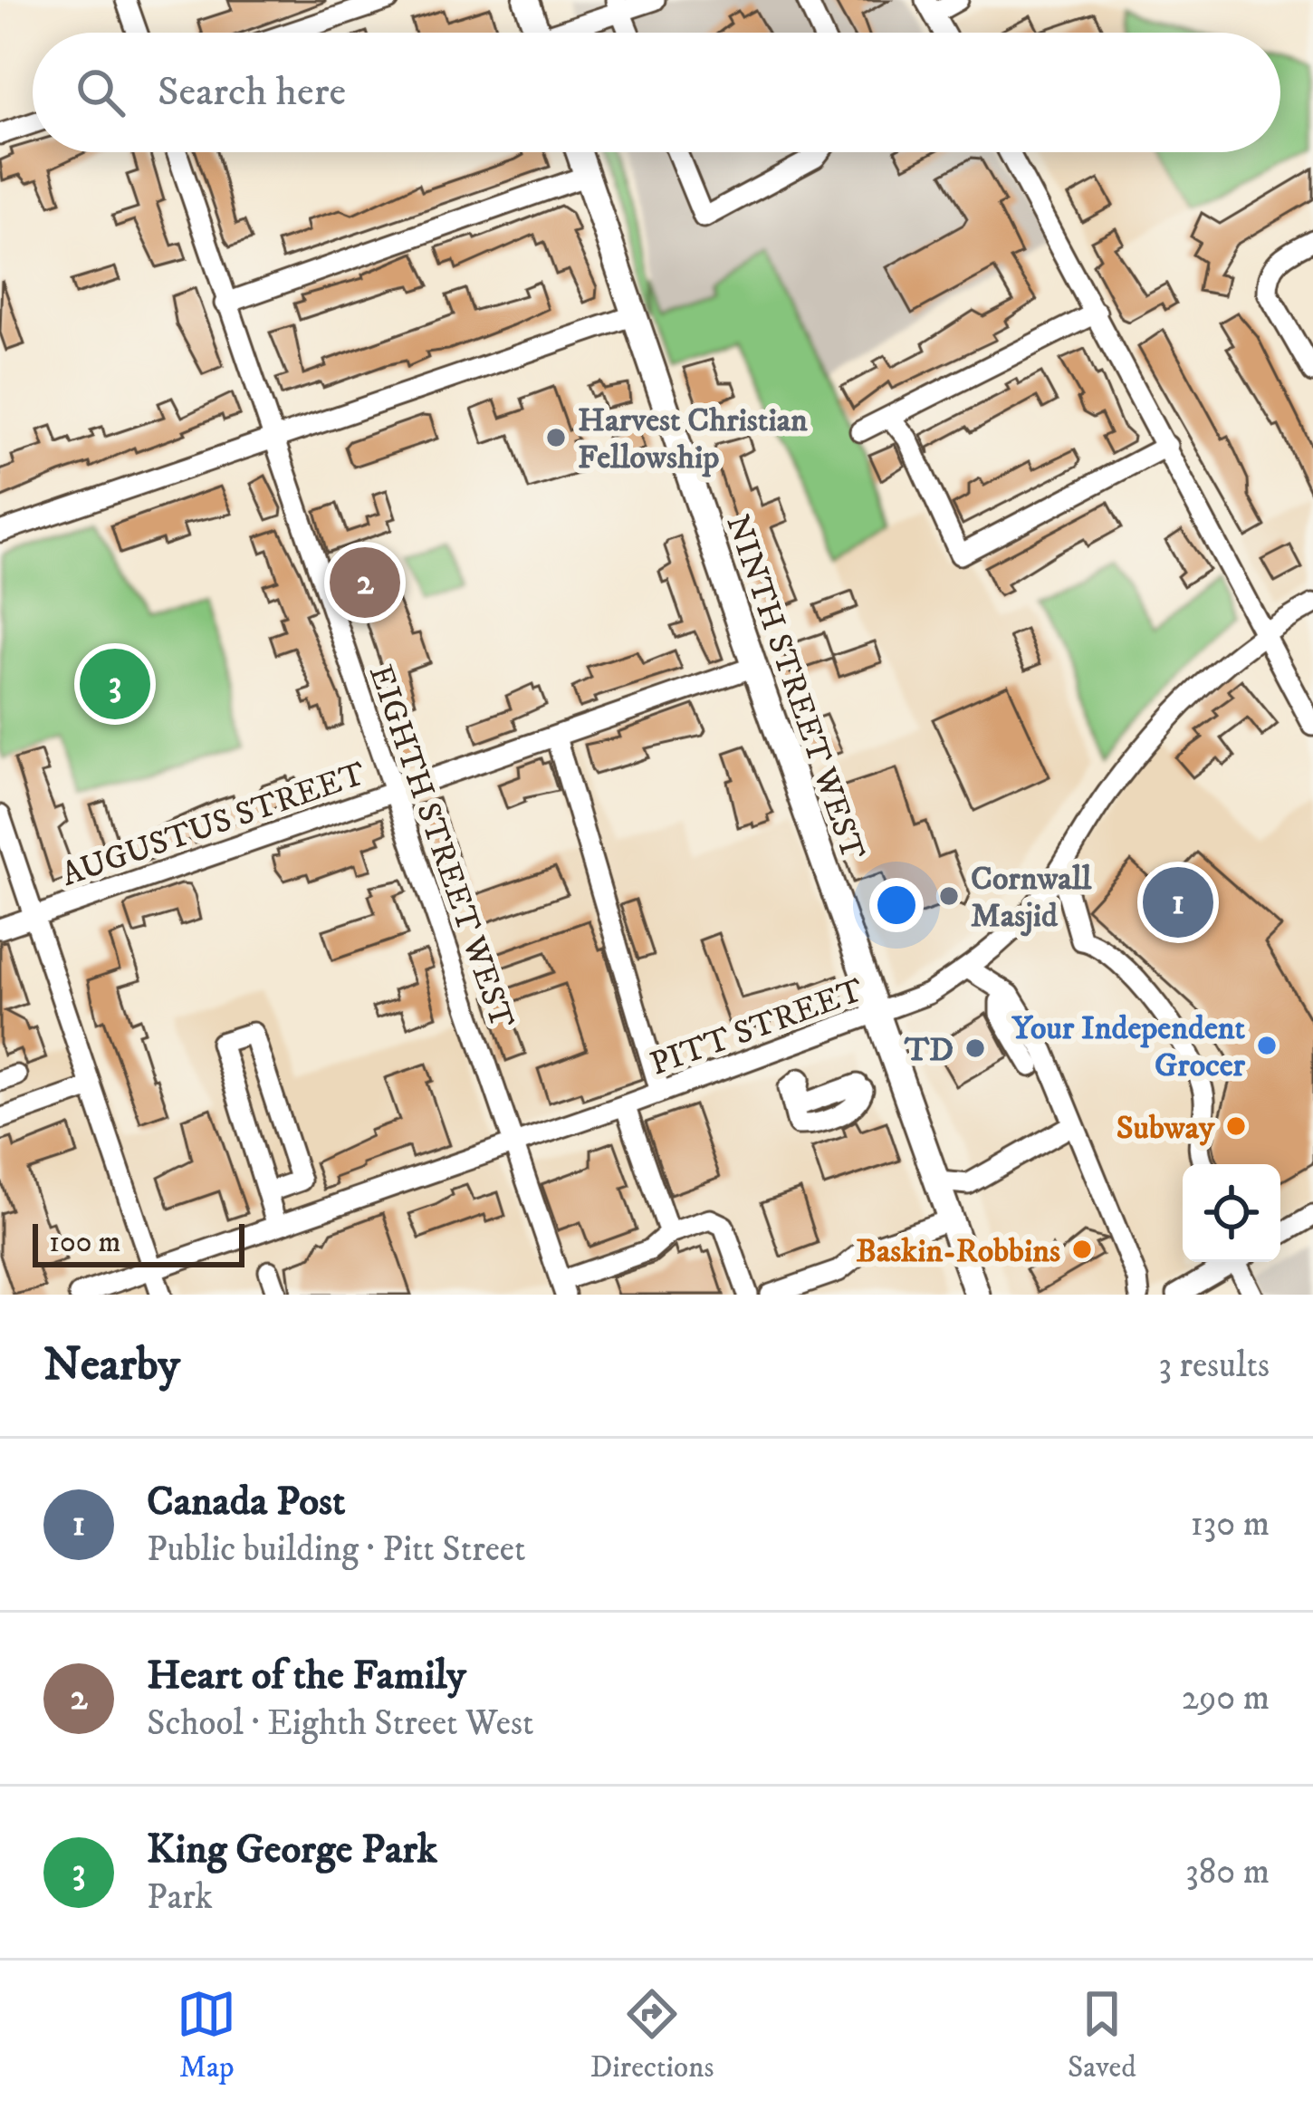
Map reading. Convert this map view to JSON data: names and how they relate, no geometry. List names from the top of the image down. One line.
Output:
{"streets":{"main road":["NINTH STREET WEST"],"street":["AUGUSTUS STREET","EIGHTH STREET WEST","PITT STREET"]},"crossings":[["NINTH STREET WEST","AUGUSTUS STREET"],["NINTH STREET WEST","PITT STREET"],["AUGUSTUS STREET","EIGHTH STREET WEST"],["EIGHTH STREET WEST","PITT STREET"]],"places":["Harvest Christian Fellowship","Cornwall Masjid","Your Independent Grocer","TD","Subway","Baskin-Robbins"],"scale_bar":"100 m","page":{"search":"Search here","pins":["2","3","1"],"scale":"100 m","heading":["Nearby","3 results"],"list":[{"mark":"1","name":"Canada Post","note":"Public building · Pitt Street","value":"130 m"},{"mark":"2","name":"Heart of the Family","note":"School · Eighth Street West","value":"290 m"},{"mark":"3","name":"King George Park","note":"Park","value":"380 m"}],"nav":["Map","Directions","Saved"]}}
